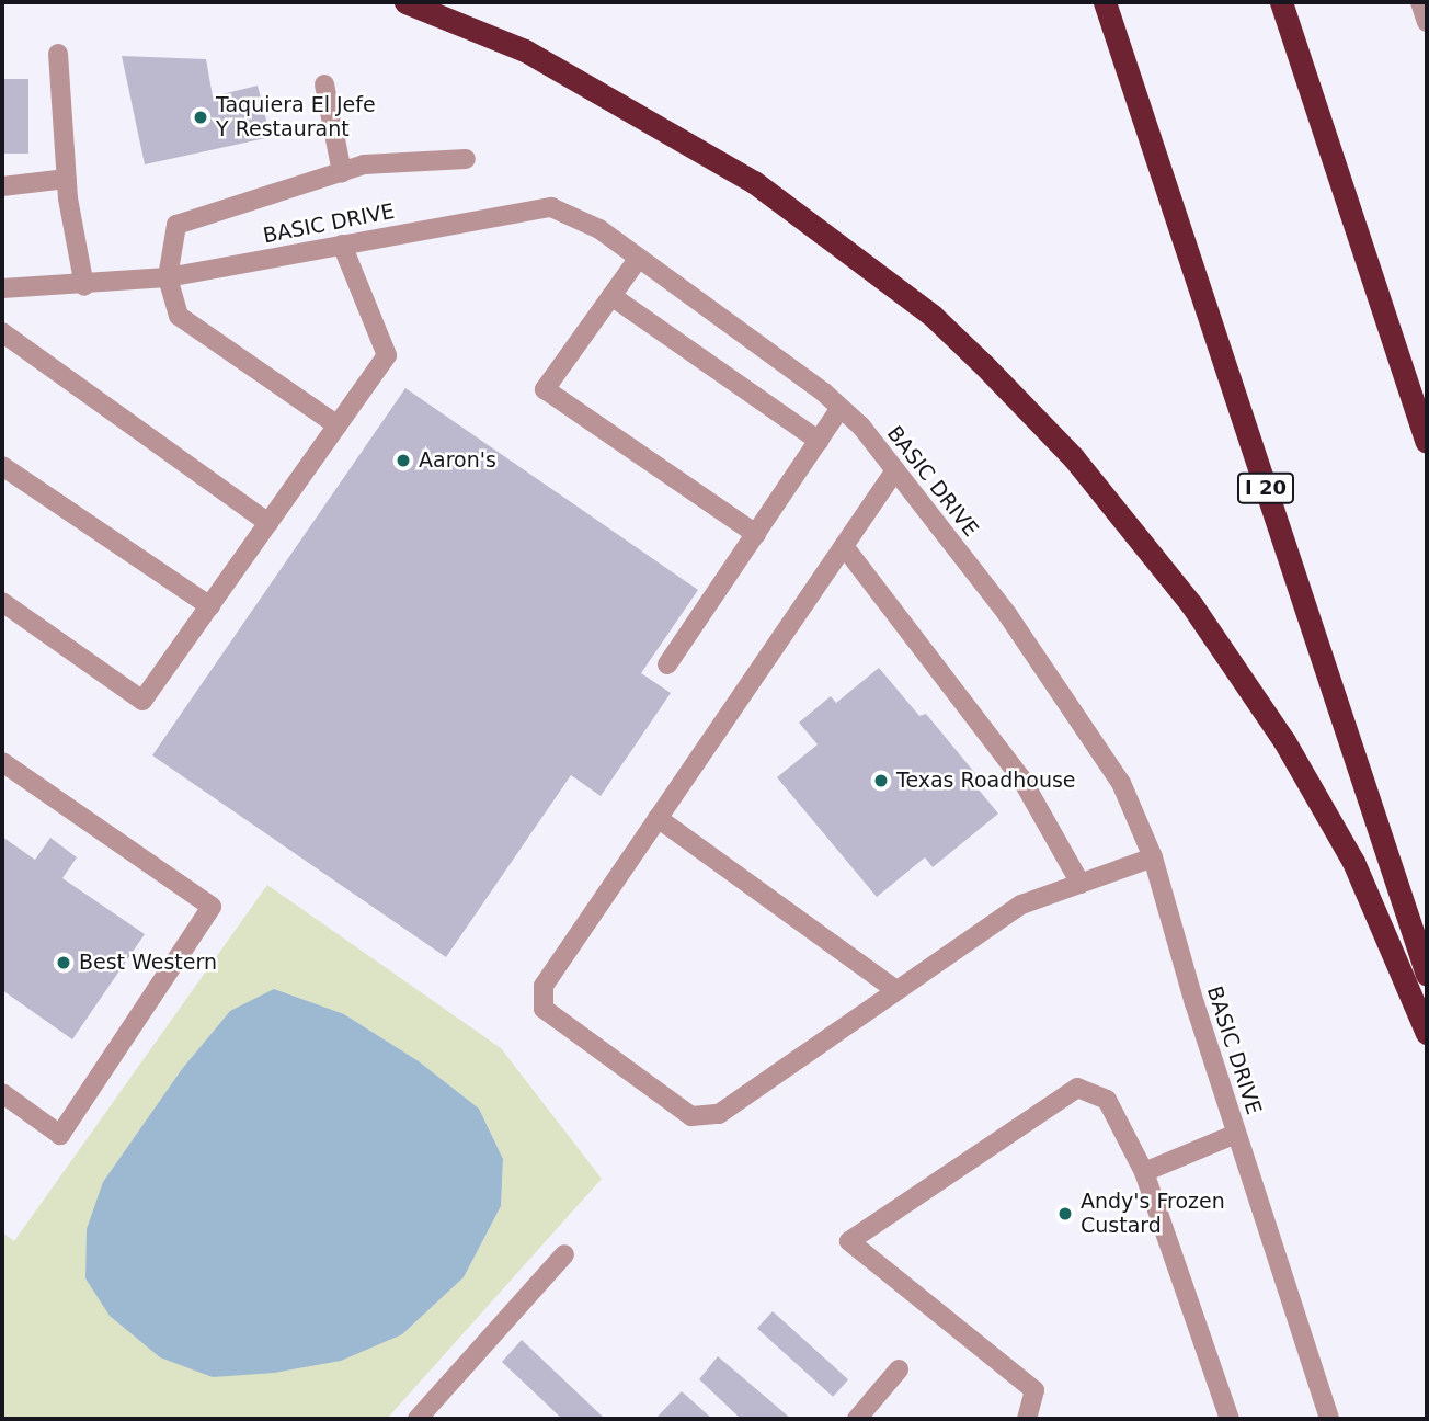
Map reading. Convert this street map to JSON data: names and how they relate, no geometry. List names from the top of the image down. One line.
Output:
{"streets":{"highway":["I 20"],"street":["BASIC DRIVE"]},"places":["Taquiera El Jefe Y Restaurant","Aaron's","Texas Roadhouse","Best Western","Andy's Frozen Custard"]}
